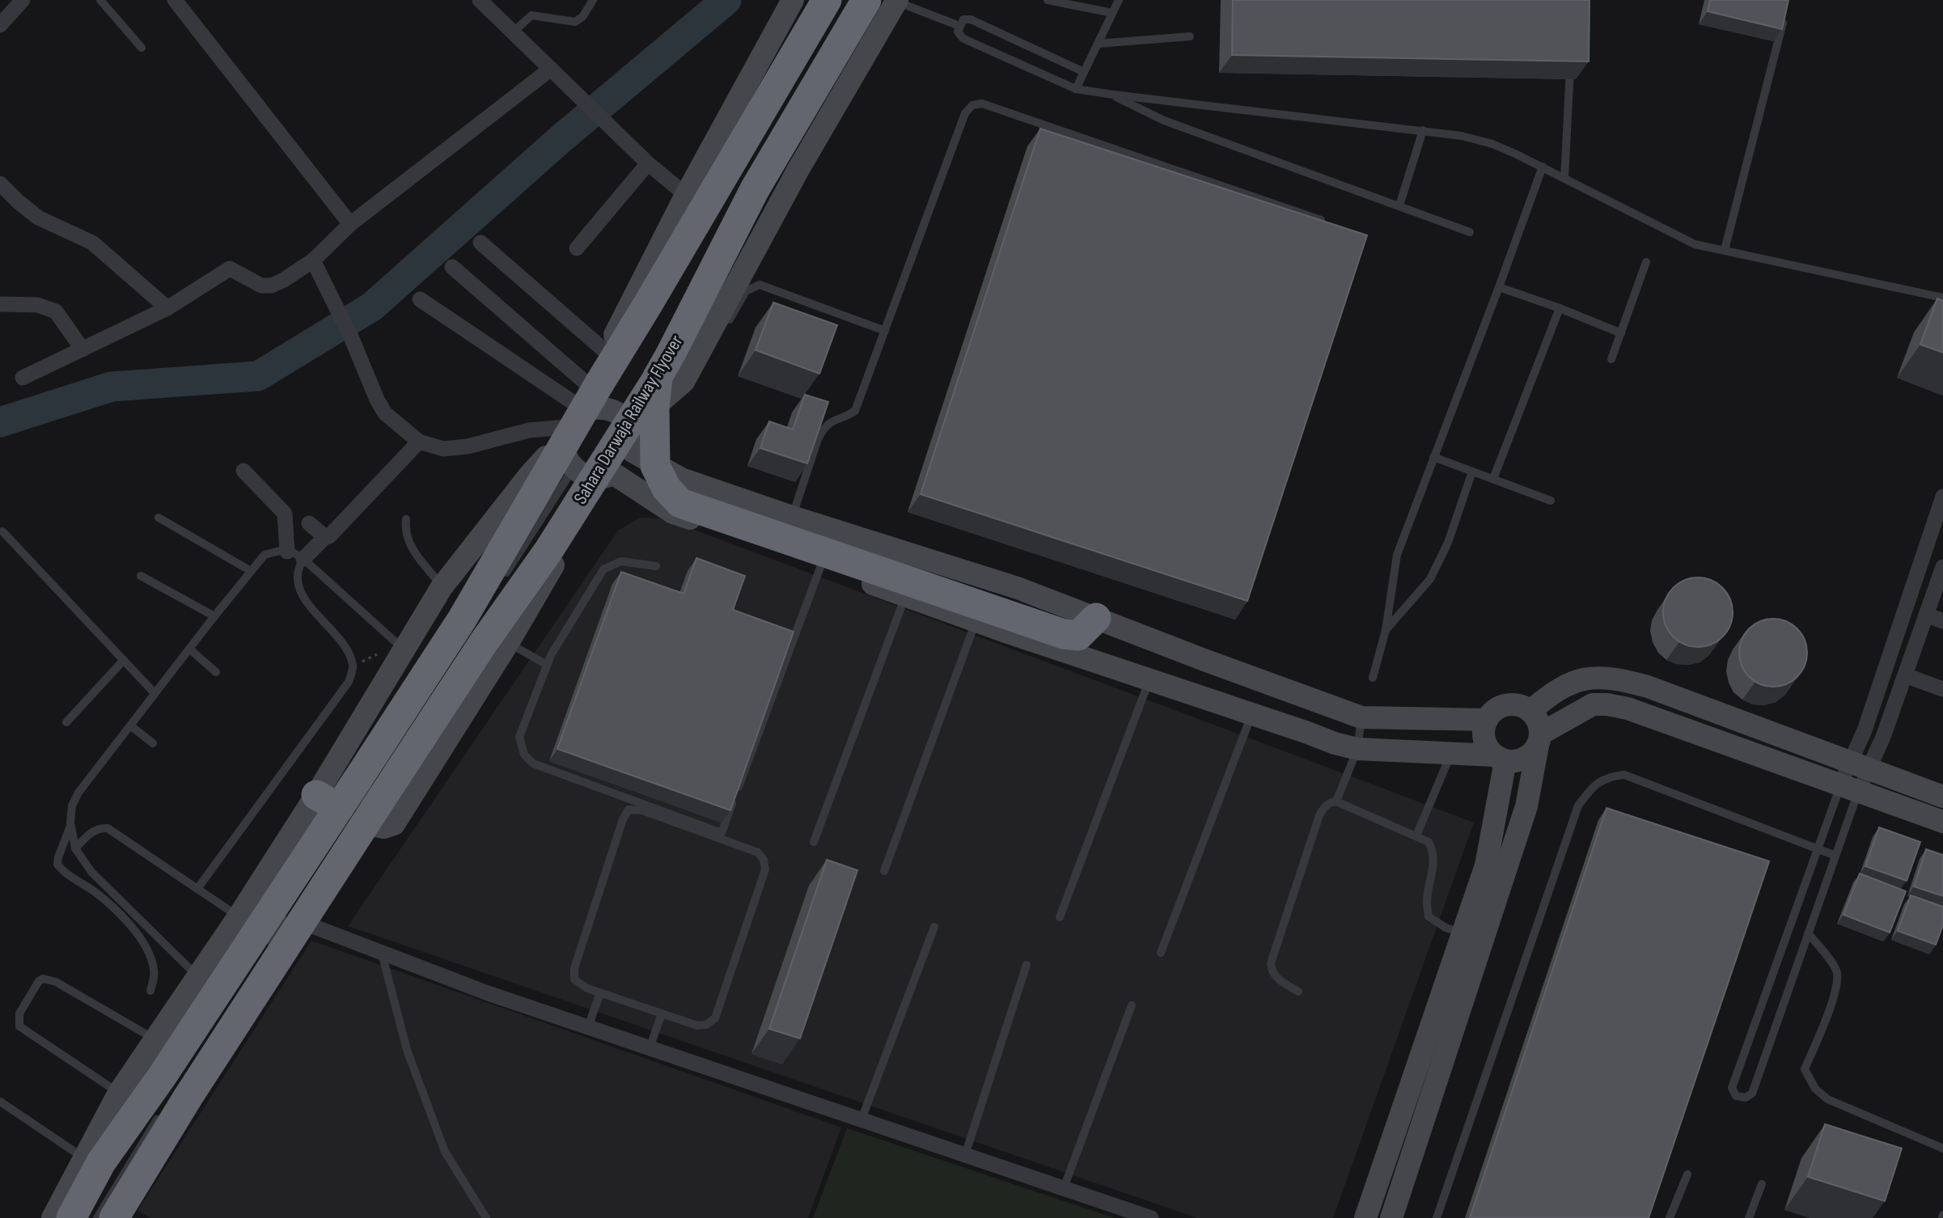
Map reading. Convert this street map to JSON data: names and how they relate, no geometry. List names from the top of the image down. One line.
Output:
{"streets":{"highway":["Sahara Darwaja Railway Flyover"]}}
